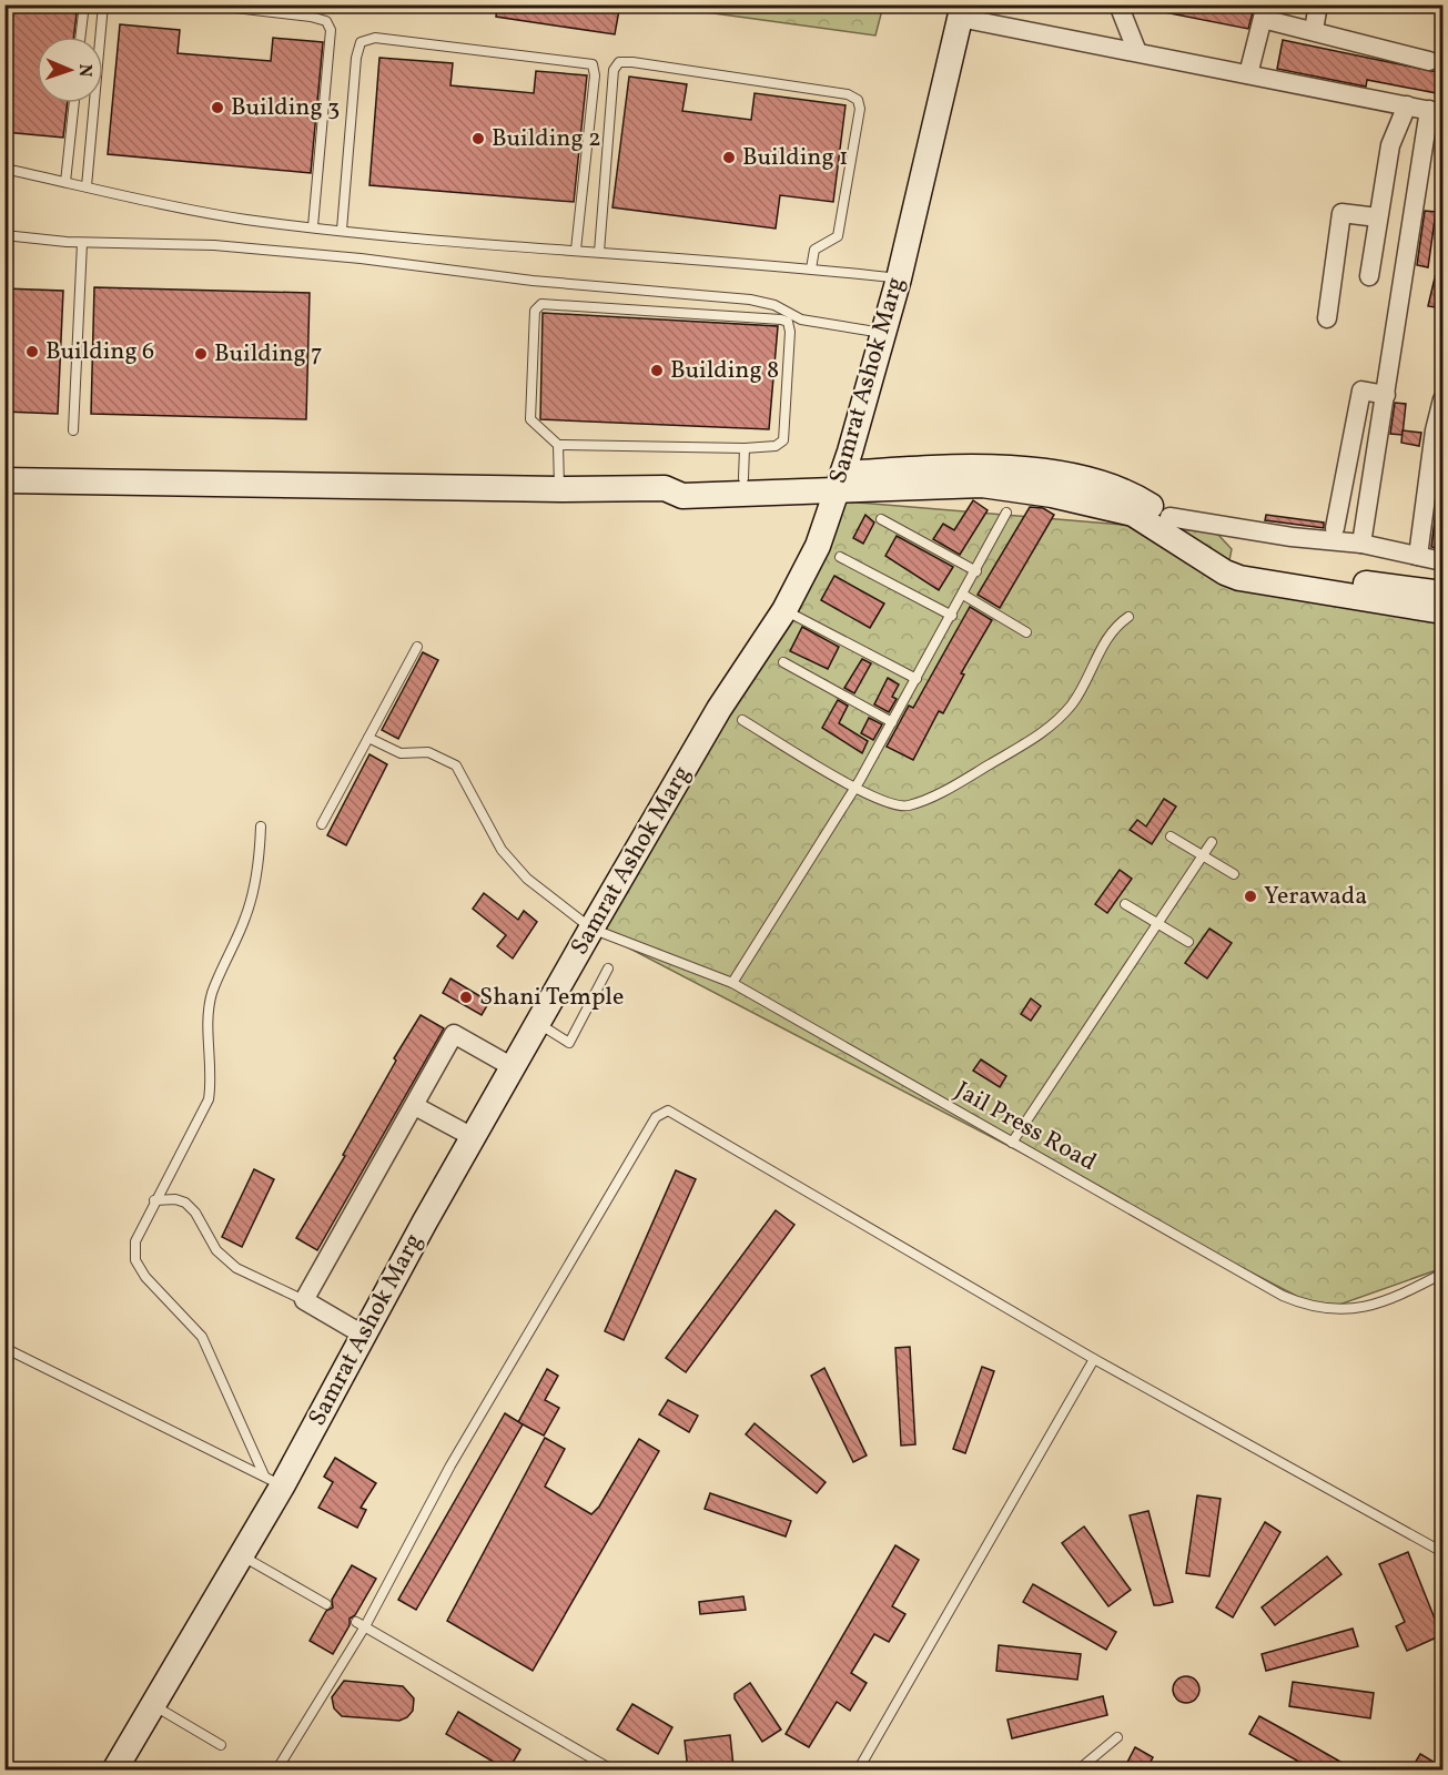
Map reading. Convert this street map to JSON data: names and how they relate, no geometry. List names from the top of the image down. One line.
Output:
{"streets":{"street":["Samrat Ashok Marg"],"lane":["Jail Press Road"]},"crossings":[["Samrat Ashok Marg","Jail Press Road"]],"places":["Building 3","Building 2","Building 1","Building 6","Building 7","Building 8","Yerawada","Shani Temple"],"north":"right"}
